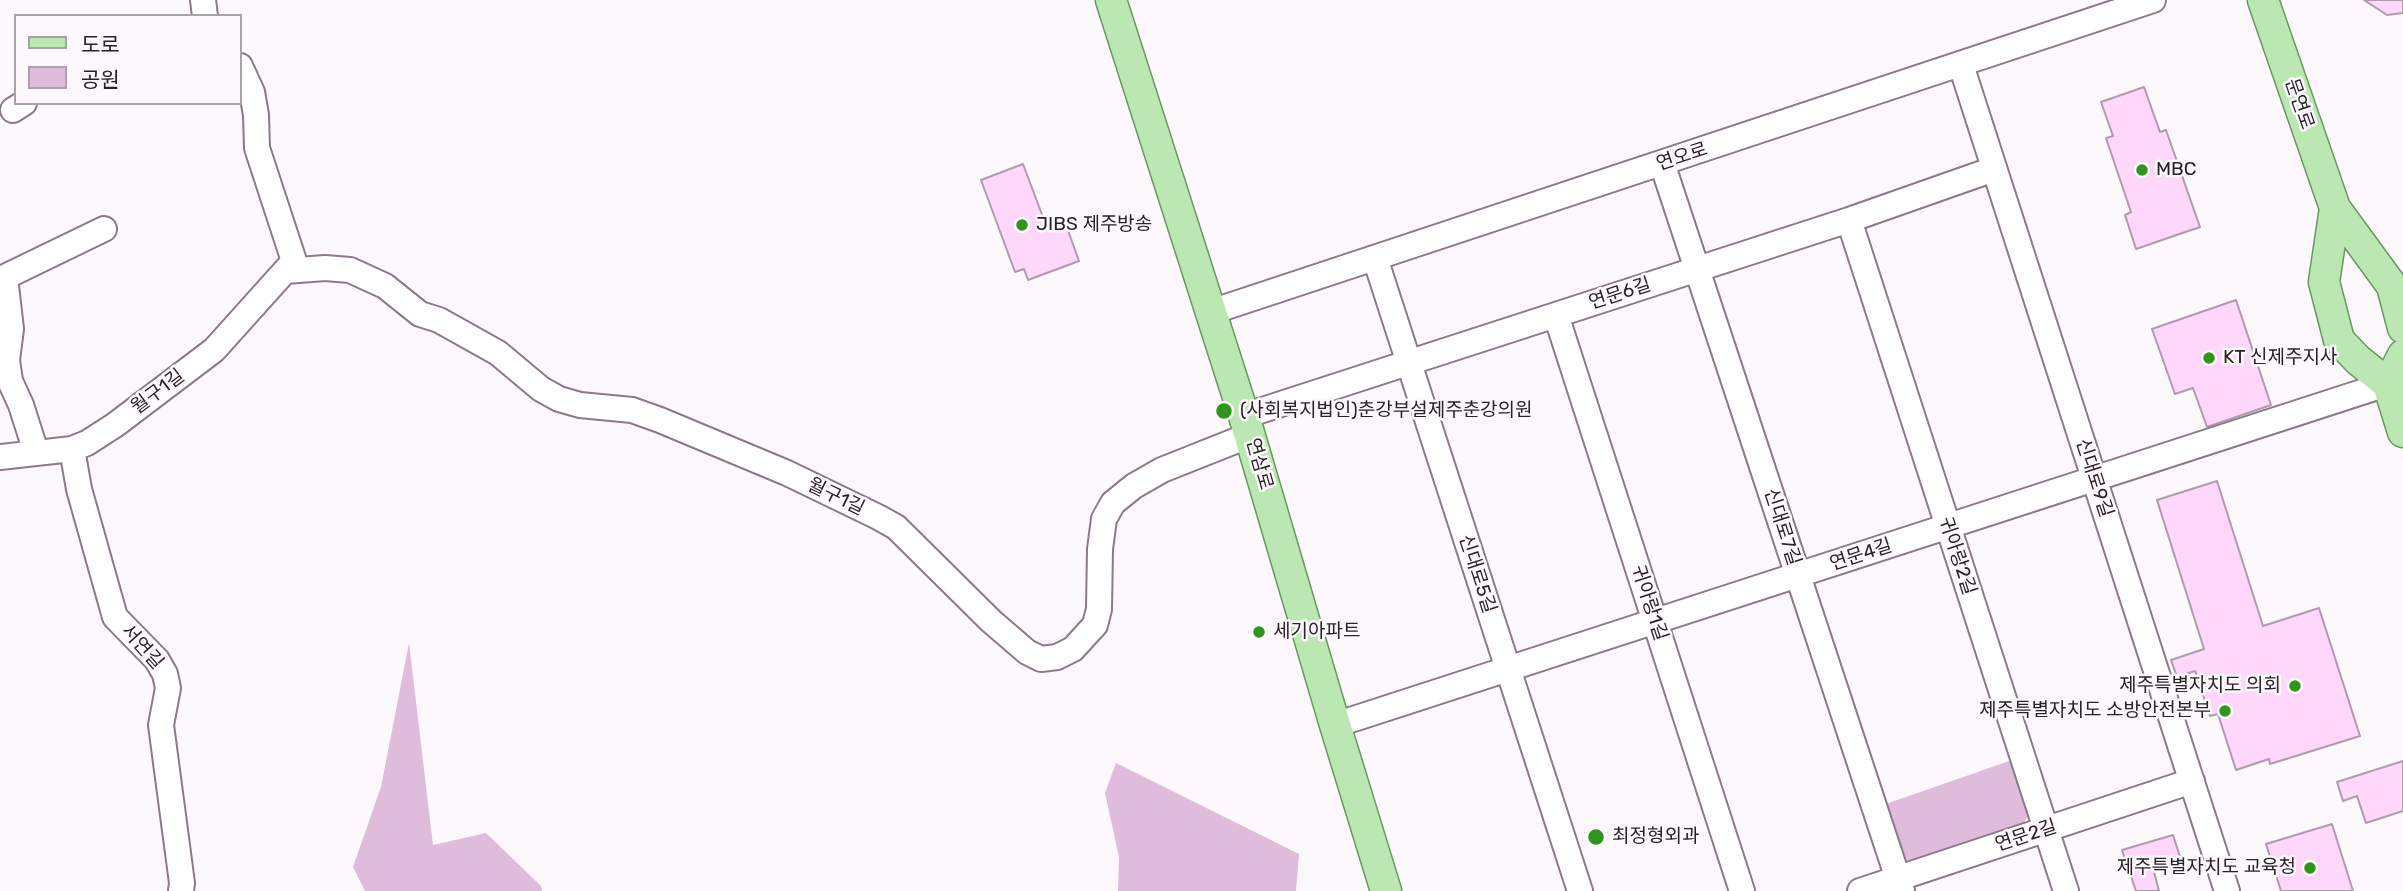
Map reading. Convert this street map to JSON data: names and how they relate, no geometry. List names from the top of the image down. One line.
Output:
{"streets":{"main road":["문연로","연삼로"],"street":["연오로","연문6길","월구1길","신대로9길","신대로7길","연문4길","귀아랑2길","신대로5길","귀아랑1길","서연길","연문2길"]},"crossings":[["문연로","연문4길"],["연오로","연삼로"],["연오로","신대로9길"],["연오로","신대로7길"],["연오로","신대로5길"],["연문6길","월구1길"],["연문6길","연삼로"],["연문6길","신대로9길"],["연문6길","신대로7길"],["연문6길","귀아랑2길"],["연문6길","신대로5길"],["연문6길","귀아랑1길"],["월구1길","연삼로"],["월구1길","서연길"],["연삼로","연문4길"],["신대로9길","연문4길"],["신대로9길","연문2길"],["신대로7길","연문4길"],["신대로7길","연문2길"],["연문4길","귀아랑2길"],["연문4길","신대로5길"],["연문4길","귀아랑1길"],["귀아랑2길","연문2길"]],"places":["MBC","JIBS 제주방송","KT 신제주지사","(사회복지법인)춘강부설제주춘강의원","세기아파트","제주특별자치도 의회","제주특별자치도 소방안전본부","최정형외과","제주특별자치도 교육청"],"legend":["도로","공원"]}
